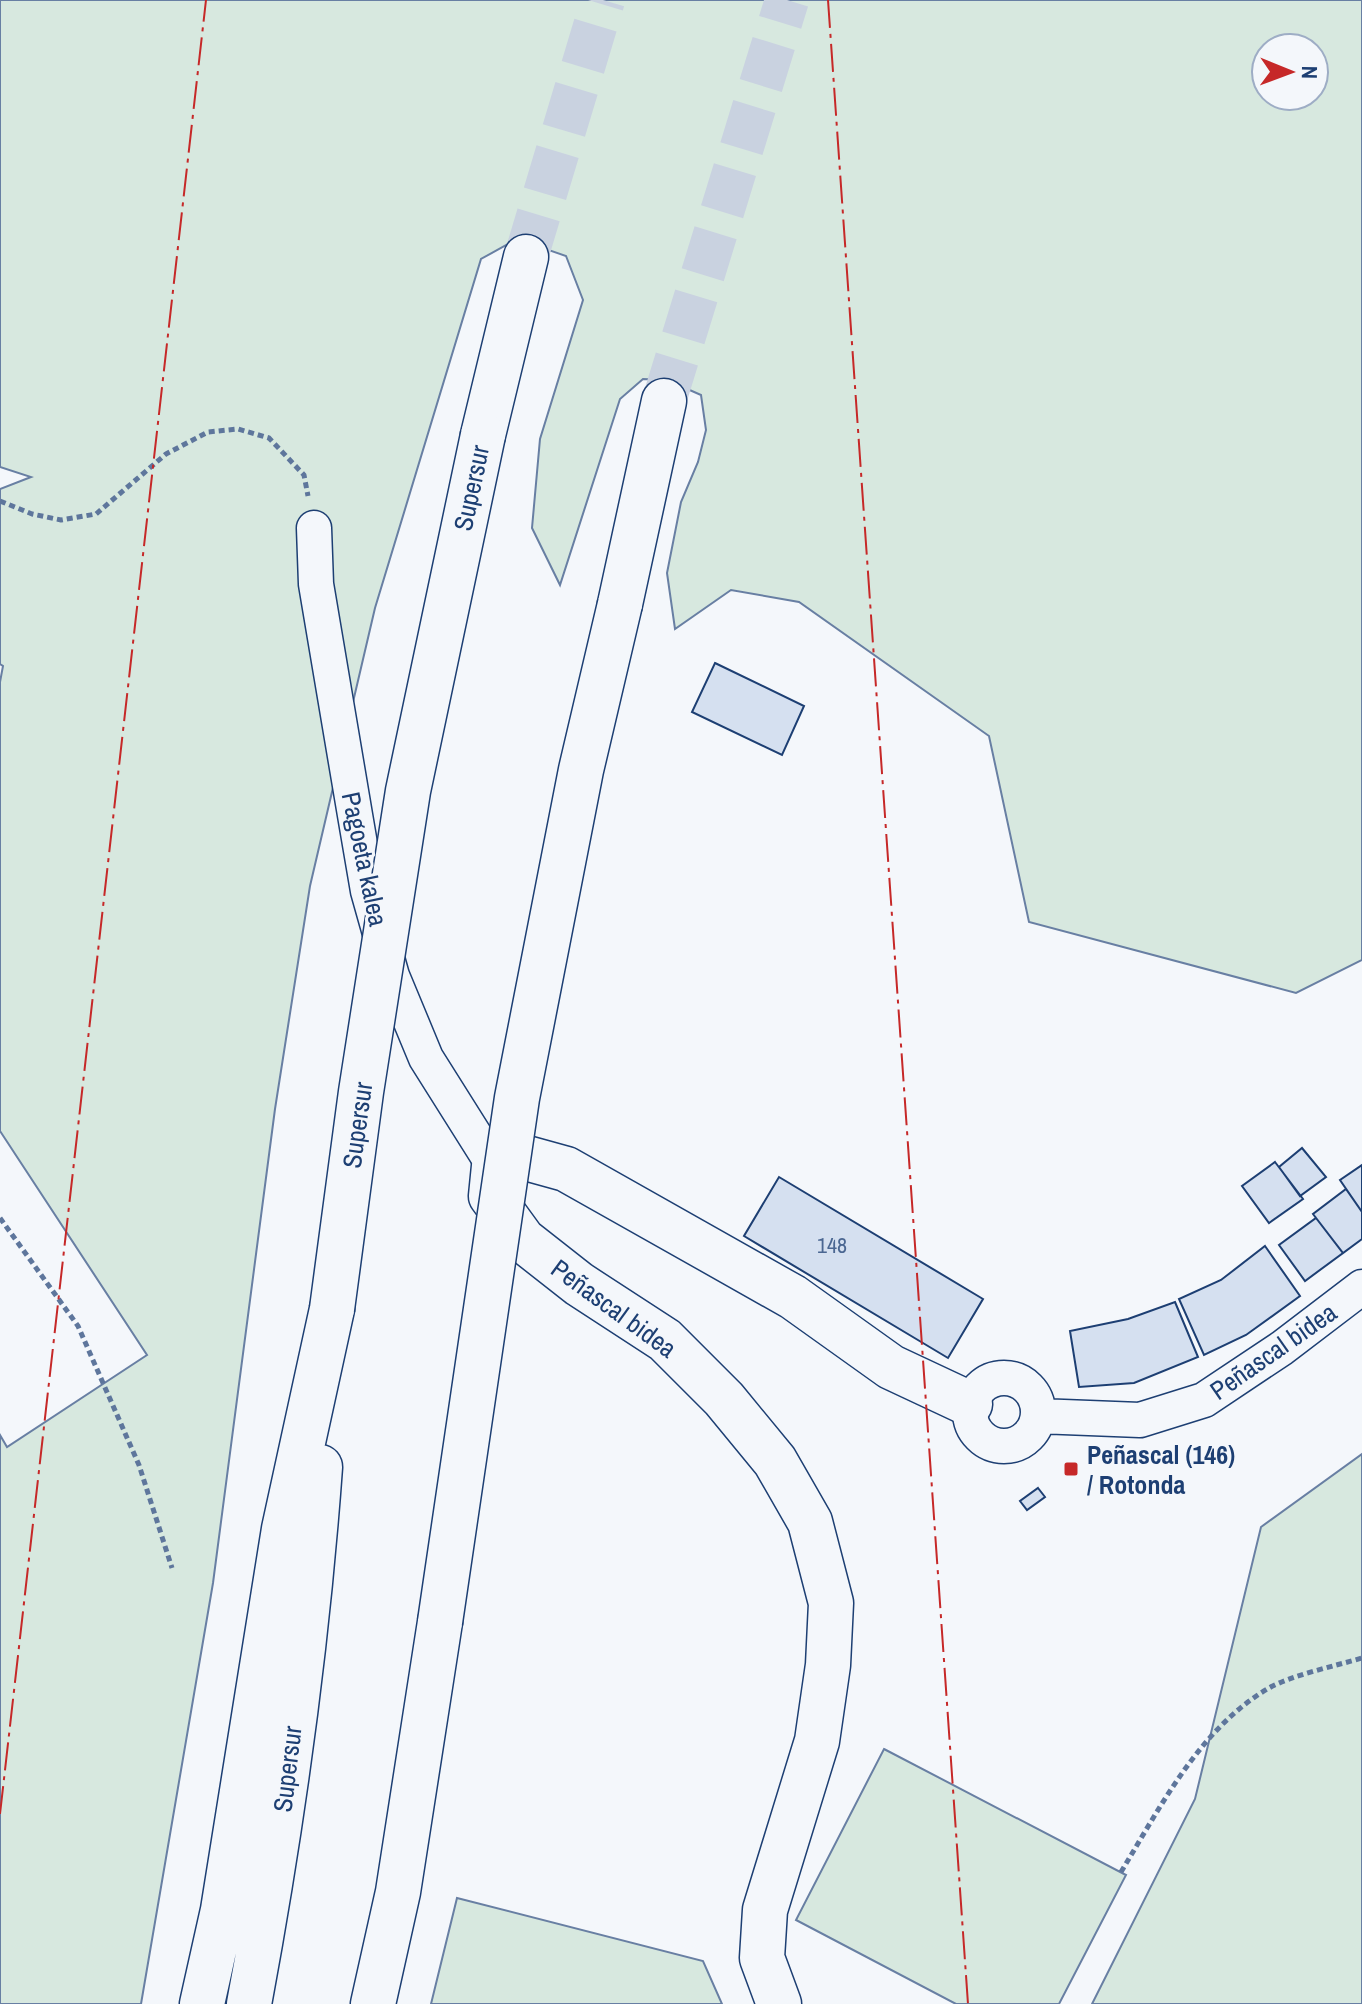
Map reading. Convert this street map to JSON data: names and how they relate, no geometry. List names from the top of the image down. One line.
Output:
{"streets":{"main road":["Supersur","Peñascal bidea"],"street":["Pagoeta kalea"]},"crossings":[["Pagoeta kalea","Peñascal bidea"]],"places":{"transit":["Peñascal (146) / Rotonda"]},"house_numbers":["148"],"north":"right"}
